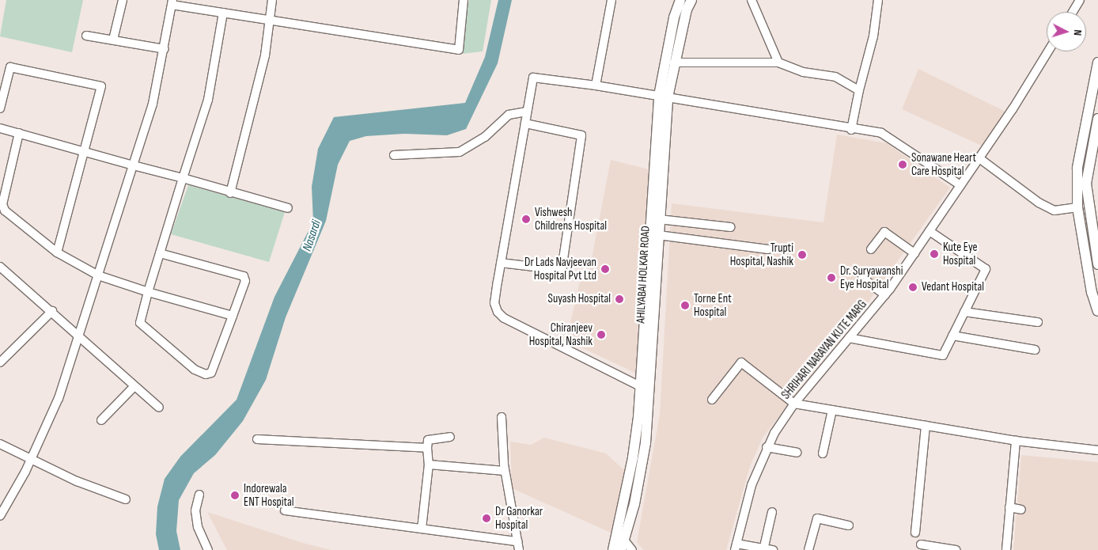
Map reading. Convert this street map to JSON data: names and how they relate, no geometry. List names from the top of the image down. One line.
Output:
{"streets":{"main road":["AHILYABAI HOLKAR ROAD"],"street":["SHRIHARI NARAYAN KUTE MARG"]},"water":["Nasardi"],"places":["Sonawane Heart Care Hospital","Vishwesh Childrens Hospital","Kute Eye Hospital","Trupti Hospital, Nashik","Dr Lads Navjeevan Hospital Pvt Ltd","Dr. Suryawanshi Eye Hospital","Vedant Hospital","Suyash Hospital","Torne Ent Hospital","Chiranjeev Hospital, Nashik","Indorewala ENT Hospital","Dr Ganorkar Hospital"],"north":"right"}
